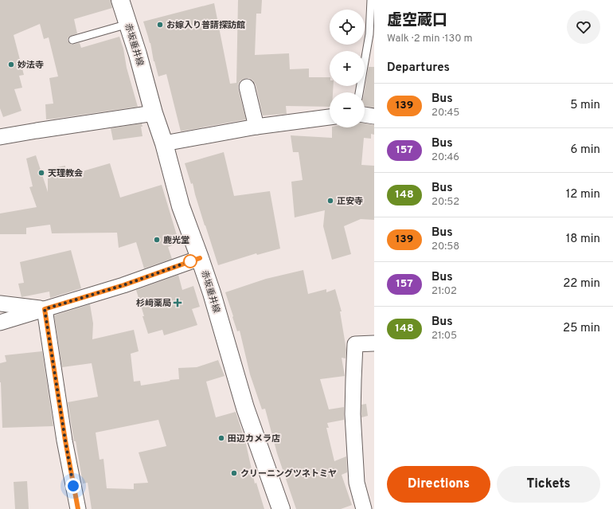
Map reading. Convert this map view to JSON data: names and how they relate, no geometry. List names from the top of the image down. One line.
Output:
{"streets":{"main road":["赤坂垂井線"]},"places":{"other":["お嫁入り普請探訪館","妙法寺","天理教会","正安寺","鹿光堂","田辺カメラ店","クリーニングツネトミヤ"],"health":["杉﨑薬局"]},"lines":["bus line 139"],"page":{"heading":[["虚空蔵口","Walk · 2 min · 130 m"],"Departures"],"map_buttons":["+","−"],"list":[{"mark":"139","name":"Bus","note":"20:45","value":"5 min"},{"mark":"157","name":"Bus","note":"20:46","value":"6 min"},{"mark":"148","name":"Bus","note":"20:52","value":"12 min"},{"mark":"139","name":"Bus","note":"20:58","value":"18 min"},{"mark":"157","name":"Bus","note":"21:02","value":"22 min"},{"mark":"148","name":"Bus","note":"21:05","value":"25 min"}],"buttons":["Directions","Tickets"]}}
